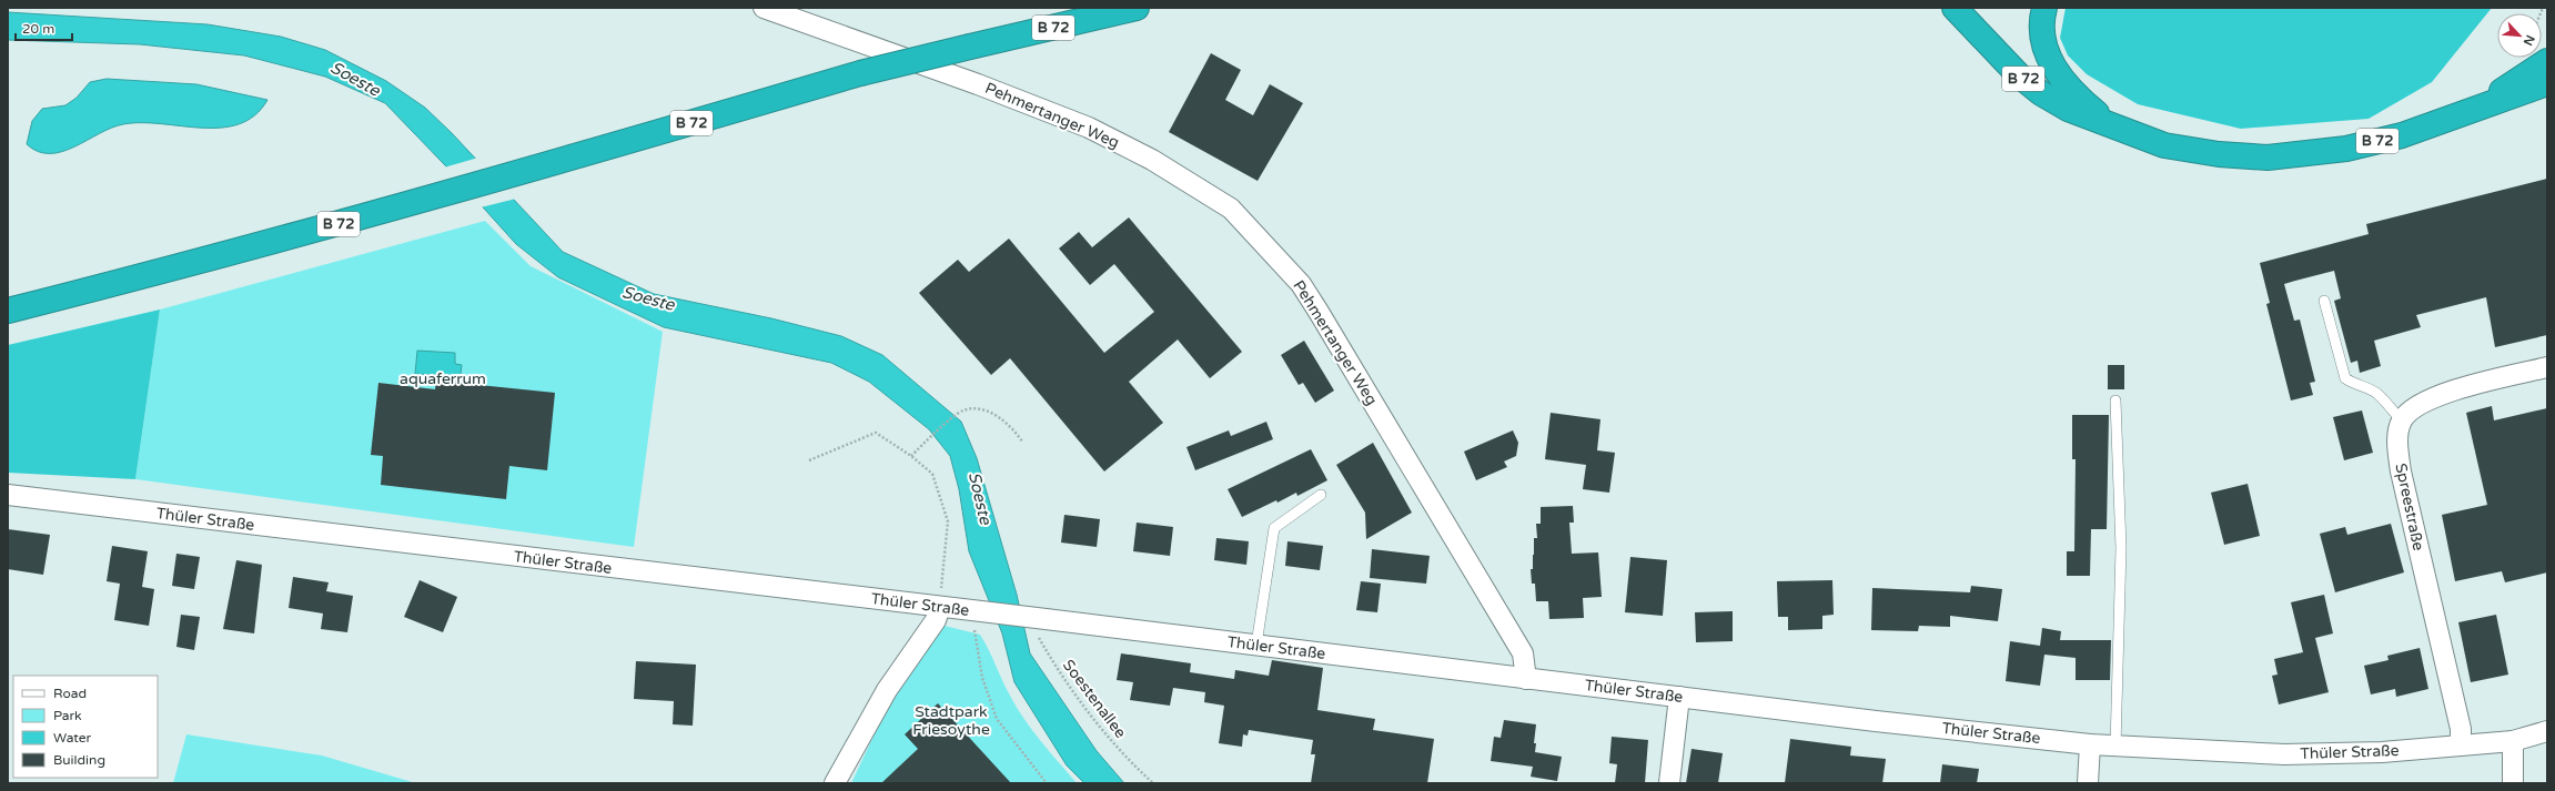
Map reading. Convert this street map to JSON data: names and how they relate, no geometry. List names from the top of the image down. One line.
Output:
{"streets":{"highway":["B 72"],"street":["Pehmertanger Weg","Spreestraße","Thüler Straße"],"path":["Soestenallee"]},"crossings":[["Pehmertanger Weg","Thüler Straße"],["Spreestraße","Thüler Straße"],["Thüler Straße","Soestenallee"]],"water":["Soeste"],"parks":["aquaferrum","Stadtpark Friesoythe"],"legend":["Road","Park","Water","Building"],"scale_bar":"20 m","north":"bottom right"}
